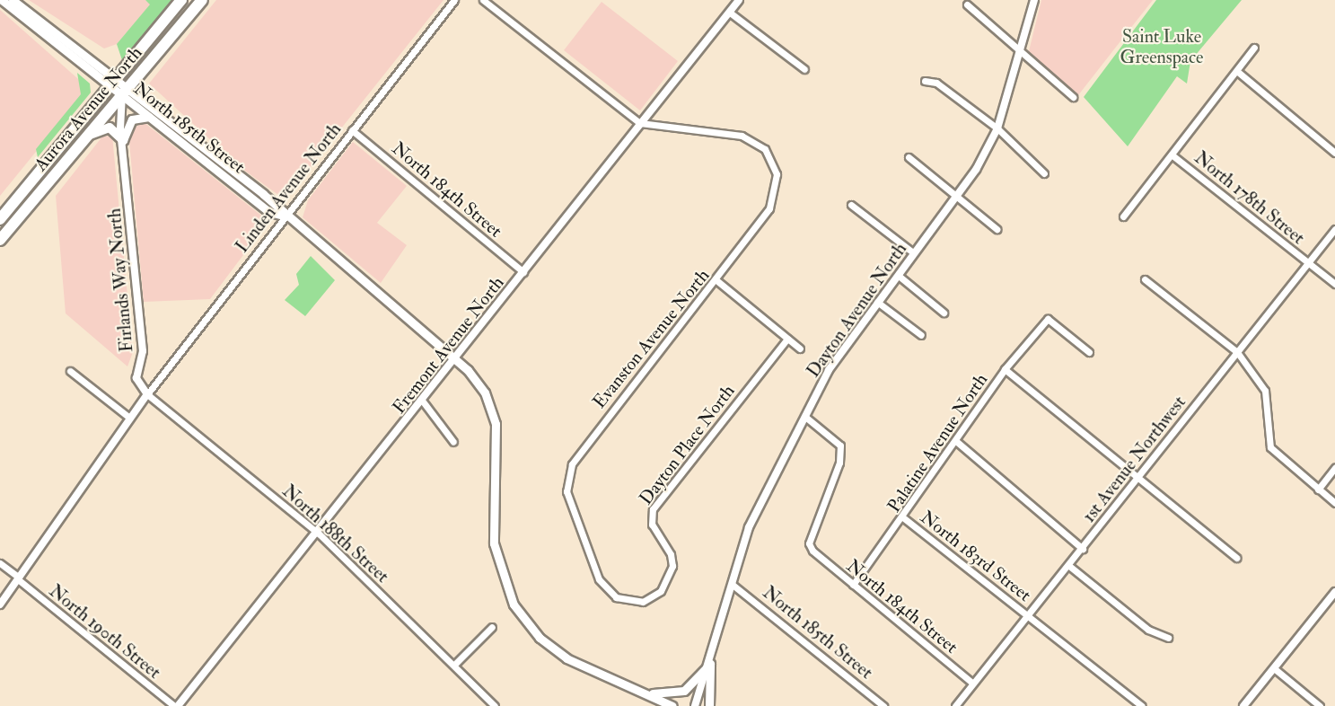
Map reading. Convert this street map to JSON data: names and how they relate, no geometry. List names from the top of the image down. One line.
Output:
{"streets":{"highway":["Aurora Avenue North"],"main road":["North 185th Street"],"street":["Linden Avenue North","North 184th Street","North 178th Street","Firlands Way North","Dayton Avenue North","Evanston Avenue North","Fremont Avenue North","Palatine Avenue North","Dayton Place North","1st Avenue Northwest","North 188th Street","North 183rd Street","North 190th Street"]},"crossings":[["Aurora Avenue North","North 185th Street"],["Aurora Avenue North","Firlands Way North"],["North 185th Street","Linden Avenue North"],["North 185th Street","Firlands Way North"],["North 185th Street","Dayton Avenue North"],["North 185th Street","Fremont Avenue North"],["Linden Avenue North","North 184th Street"],["Linden Avenue North","Firlands Way North"],["Linden Avenue North","North 188th Street"],["North 184th Street","Dayton Avenue North"],["North 184th Street","Fremont Avenue North"],["North 184th Street","Palatine Avenue North"],["North 184th Street","1st Avenue Northwest"],["North 178th Street","1st Avenue Northwest"],["Firlands Way North","North 188th Street"],["Evanston Avenue North","Fremont Avenue North"],["Evanston Avenue North","Dayton Place North"],["Fremont Avenue North","North 188th Street"],["Fremont Avenue North","North 190th Street"],["Palatine Avenue North","North 183rd Street"],["1st Avenue Northwest","North 183rd Street"]],"parks":["Saint Luke Greenspace"]}
